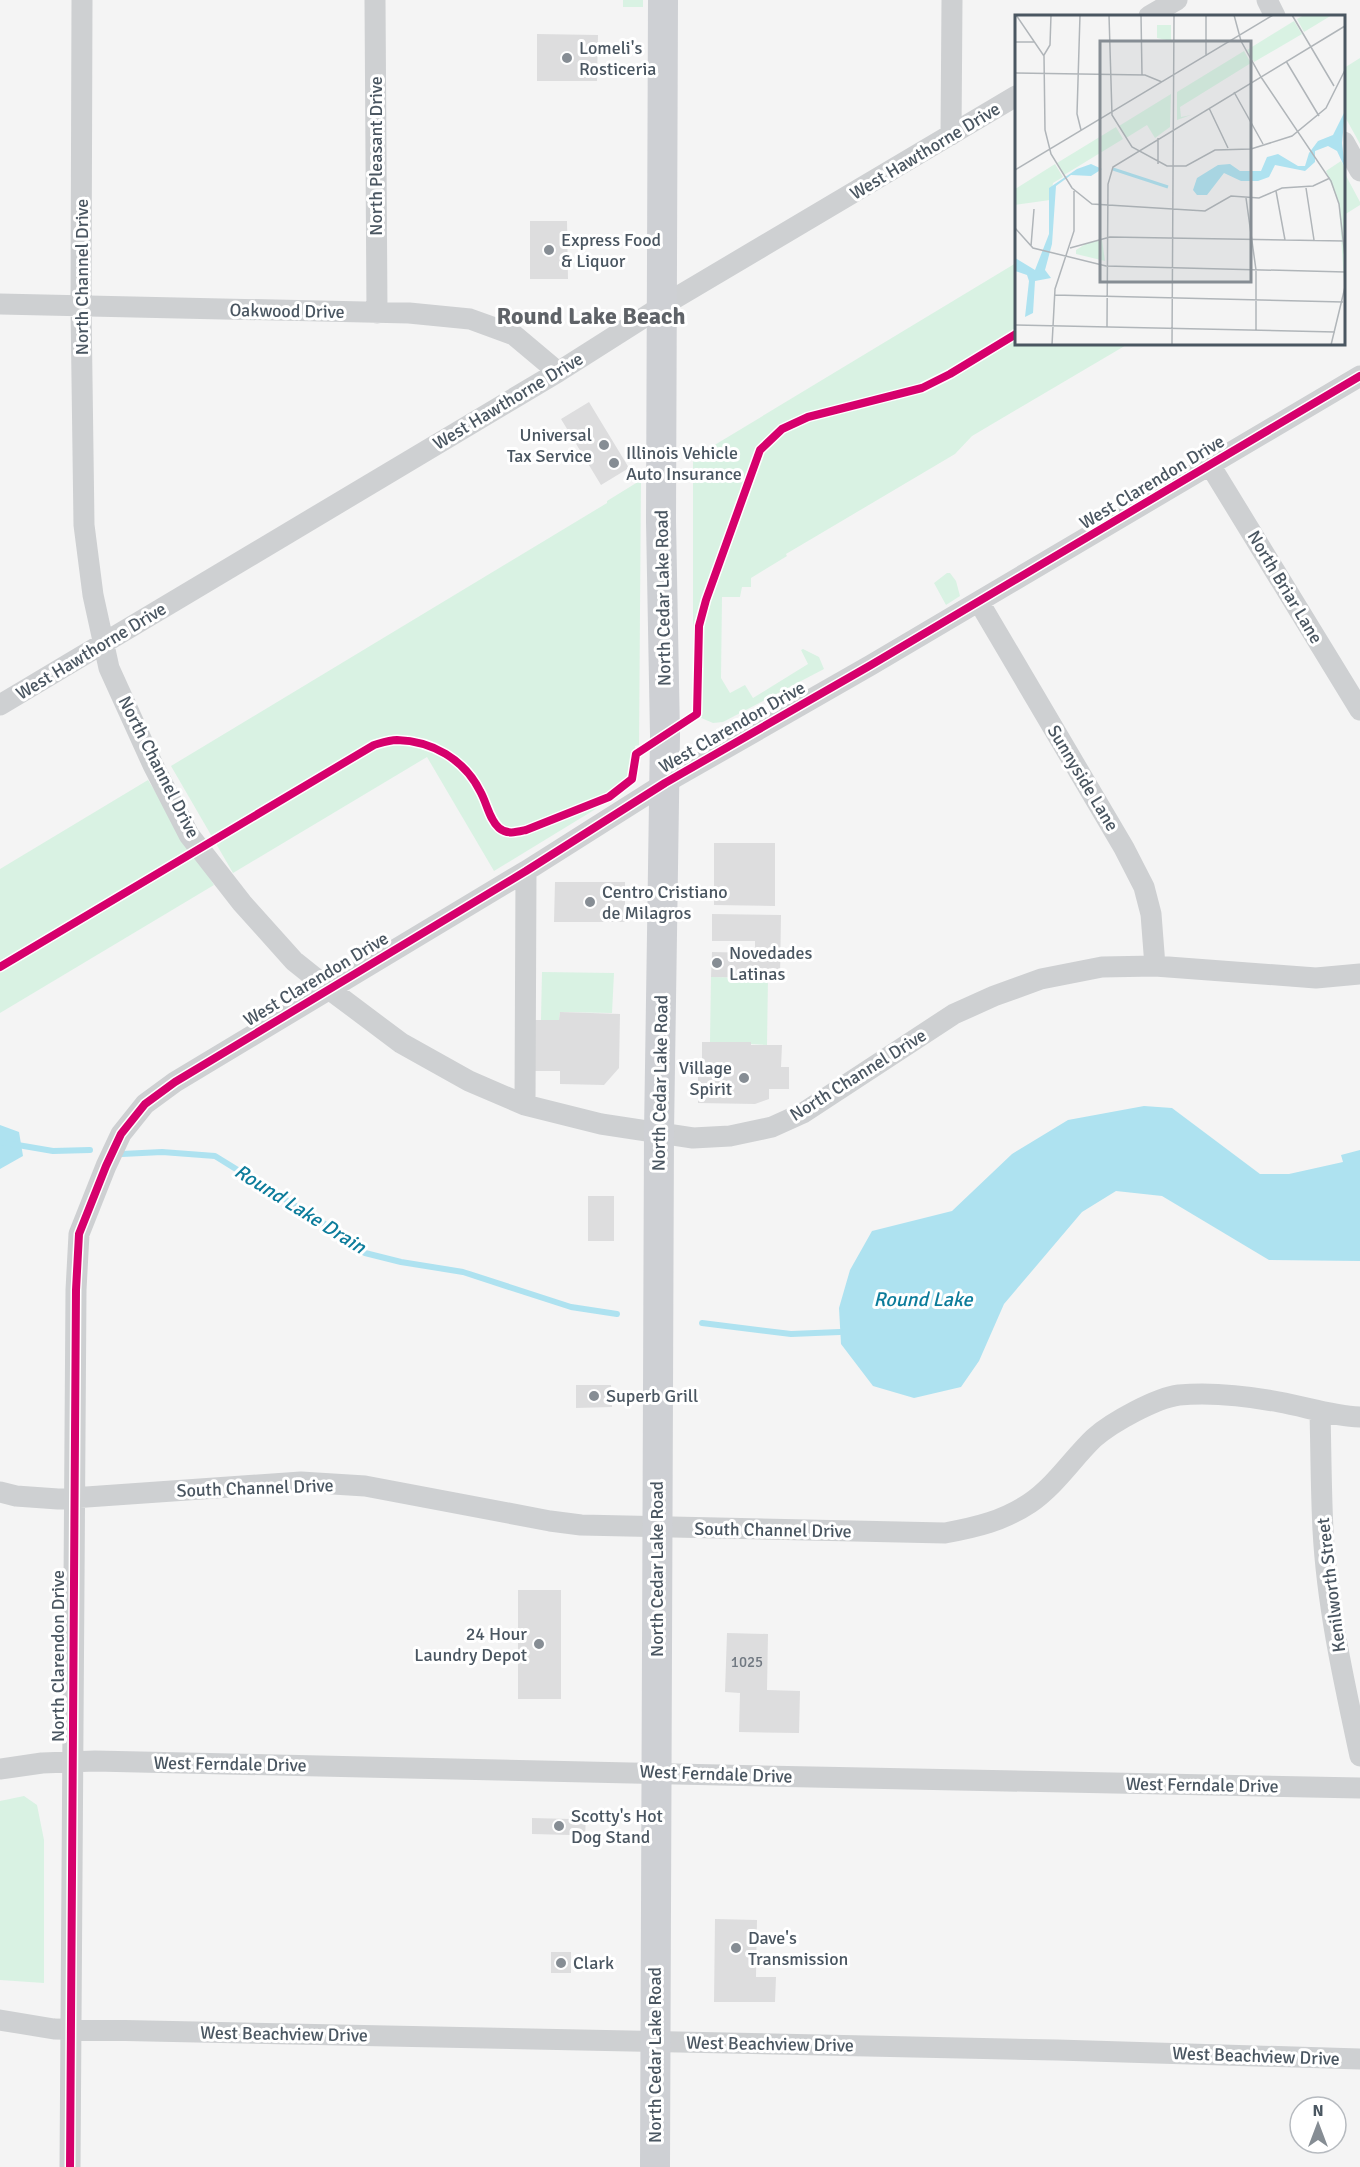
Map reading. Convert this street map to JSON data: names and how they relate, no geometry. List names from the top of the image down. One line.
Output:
{"streets":{"main road":["North Cedar Lake Road"],"street":["West Hawthorne Drive","North Pleasant Drive","North Channel Drive","Oakwood Drive","West Clarendon Drive","North Briar Lane","Sunnyside Lane","South Channel Drive","Kenilworth Street","North Clarendon Drive","West Ferndale Drive","West Beachview Drive"]},"crossings":[["West Hawthorne Drive","North Channel Drive"],["West Hawthorne Drive","Oakwood Drive"],["West Hawthorne Drive","North Cedar Lake Road"],["North Pleasant Drive","Oakwood Drive"],["North Channel Drive","Oakwood Drive"],["North Channel Drive","West Clarendon Drive"],["North Channel Drive","North Cedar Lake Road"],["North Channel Drive","Sunnyside Lane"],["West Clarendon Drive","North Briar Lane"],["West Clarendon Drive","North Cedar Lake Road"],["West Clarendon Drive","Sunnyside Lane"],["West Clarendon Drive","North Clarendon Drive"],["North Cedar Lake Road","South Channel Drive"],["North Cedar Lake Road","West Ferndale Drive"],["North Cedar Lake Road","West Beachview Drive"],["South Channel Drive","Kenilworth Street"],["South Channel Drive","North Clarendon Drive"],["North Clarendon Drive","West Ferndale Drive"],["North Clarendon Drive","West Beachview Drive"]],"districts":["Round Lake Beach"],"water":["Round Lake Drain","Round Lake"],"places":["Lomeli's Rosticeria","Express Food & Liquor","Universal Tax Service","Illinois Vehicle Auto Insurance","Centro Cristiano de Milagros","Novedades Latinas","Village Spirit","Superb Grill","24 Hour Laundry Depot","Scotty's Hot Dog Stand","Dave's Transmission","Clark"],"house_numbers":["1025"],"north":"top"}
